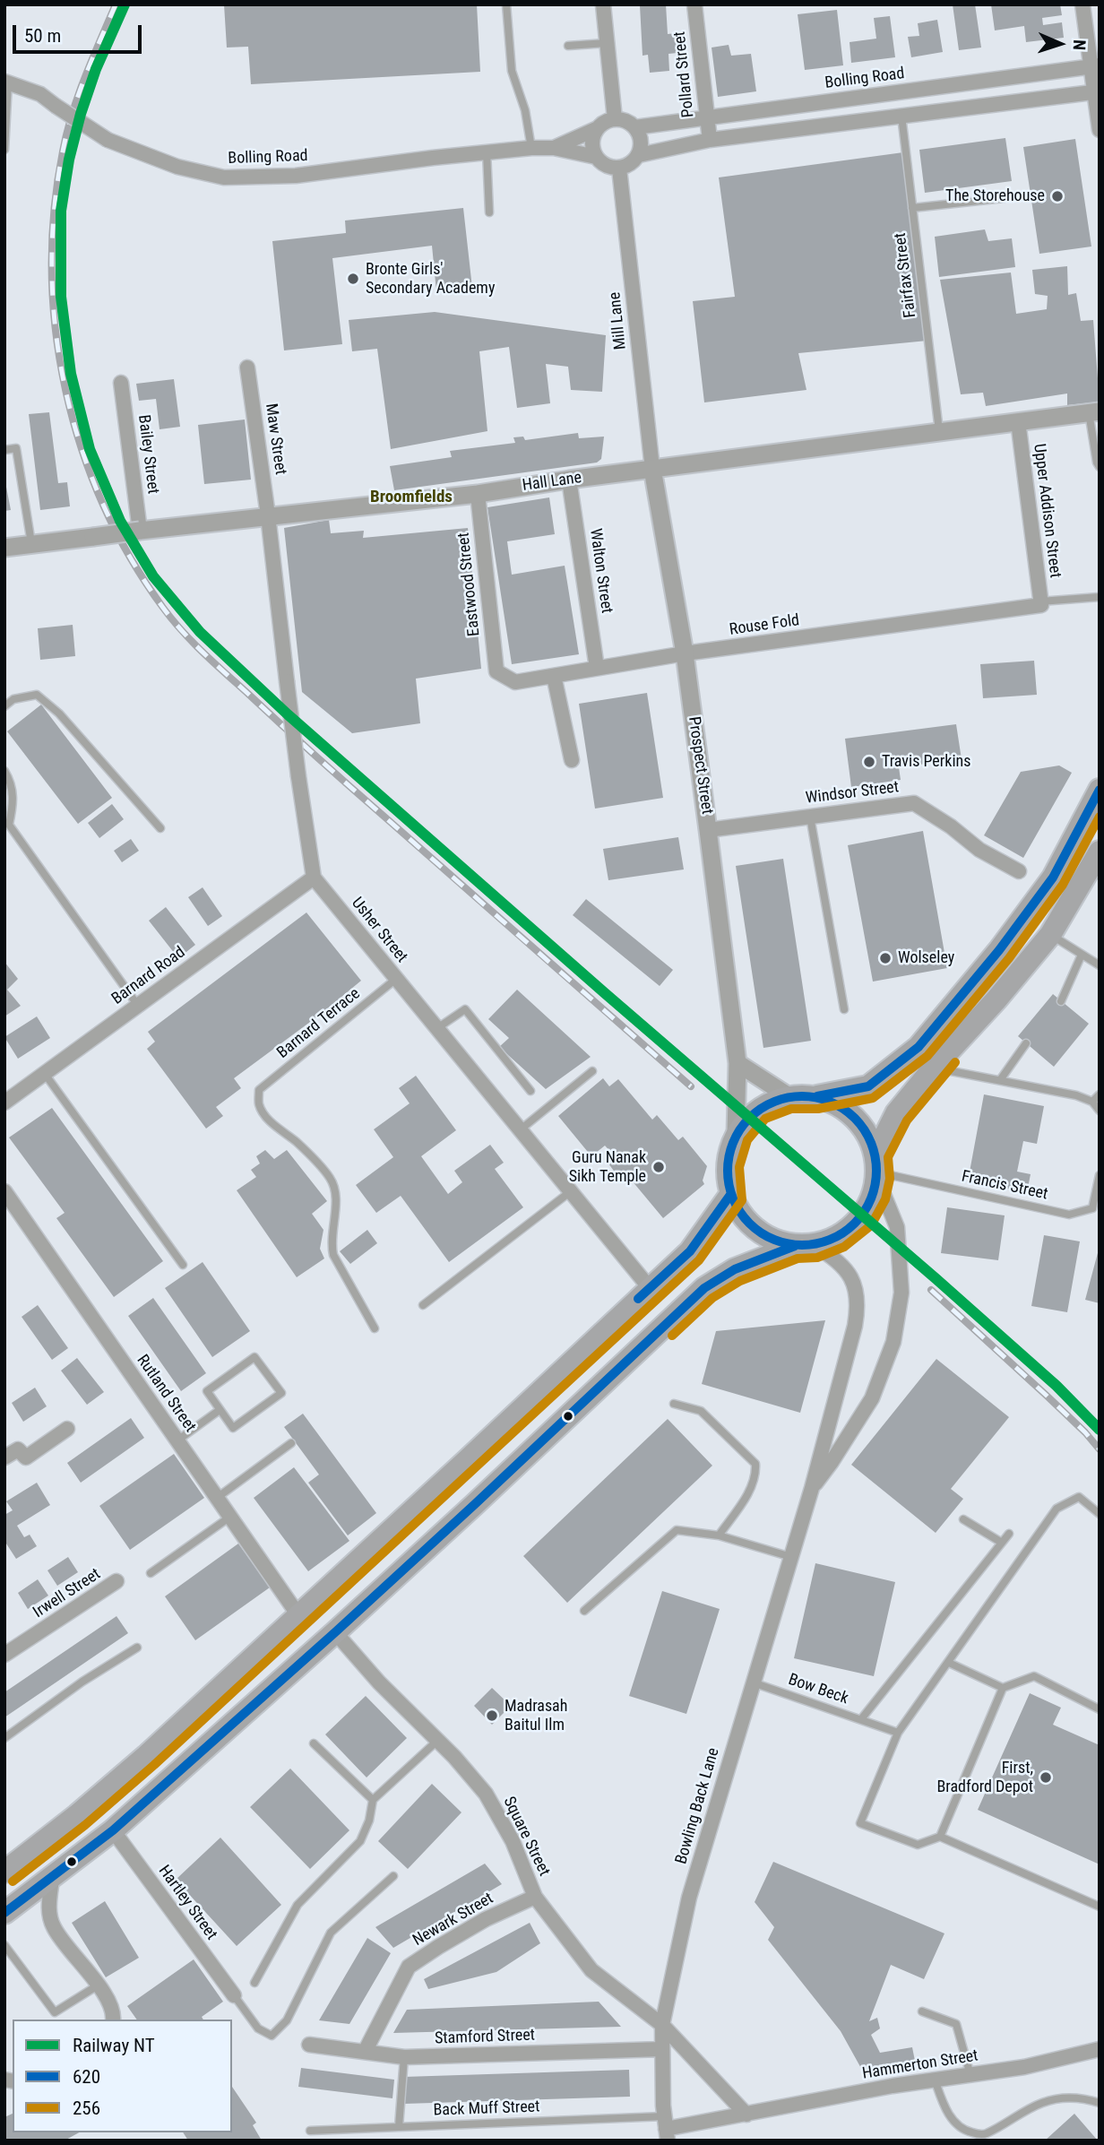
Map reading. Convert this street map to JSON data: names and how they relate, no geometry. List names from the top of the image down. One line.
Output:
{"streets":{"street":["Pollard Street","Bolling Road","Mill Lane","Maw Street","Bailey Street","Hall Lane","Upper Addison Street","Walton Street","Eastwood Street","Rouse Fold","Prospect Street","Windsor Street","Usher Street","Barnard Road","Rutland Street","Irwell Street","Bowling Back Lane","Square Street","Hartley Street","Newark Street","Stamford Street","Hammerton Street"],"lane":["Fairfax Street","Barnard Terrace","Francis Street","Bow Beck","Back Muff Street"]},"crossings":[["Pollard Street","Bolling Road"],["Bolling Road","Mill Lane"],["Fairfax Street","Hall Lane"],["Mill Lane","Hall Lane"],["Mill Lane","Prospect Street"],["Maw Street","Hall Lane"],["Bailey Street","Hall Lane"],["Hall Lane","Upper Addison Street"],["Hall Lane","Walton Street"],["Hall Lane","Eastwood Street"],["Hall Lane","Prospect Street"],["Upper Addison Street","Rouse Fold"],["Walton Street","Rouse Fold"],["Eastwood Street","Rouse Fold"],["Rouse Fold","Prospect Street"],["Prospect Street","Windsor Street"],["Prospect Street","Francis Street"],["Prospect Street","Bowling Back Lane"],["Usher Street","Barnard Road"],["Usher Street","Barnard Terrace"],["Francis Street","Bowling Back Lane"],["Bow Beck","Bowling Back Lane"],["Bowling Back Lane","Square Street"],["Bowling Back Lane","Stamford Street"],["Bowling Back Lane","Hammerton Street"],["Bowling Back Lane","Back Muff Street"],["Square Street","Newark Street"],["Newark Street","Stamford Street"],["Hammerton Street","Back Muff Street"]],"districts":["Broomfields"],"places":["The Storehouse","Bronte Girls' Secondary Academy","Travis Perkins","Wolseley","Guru Nanak Sikh Temple","Madrasah Baitul Ilm","First, Bradford Depot"],"lines":["rail line NT","transit line 620","transit line 256"],"legend":["Railway NT","620","256"],"scale_bar":"50 m","north":"right"}
